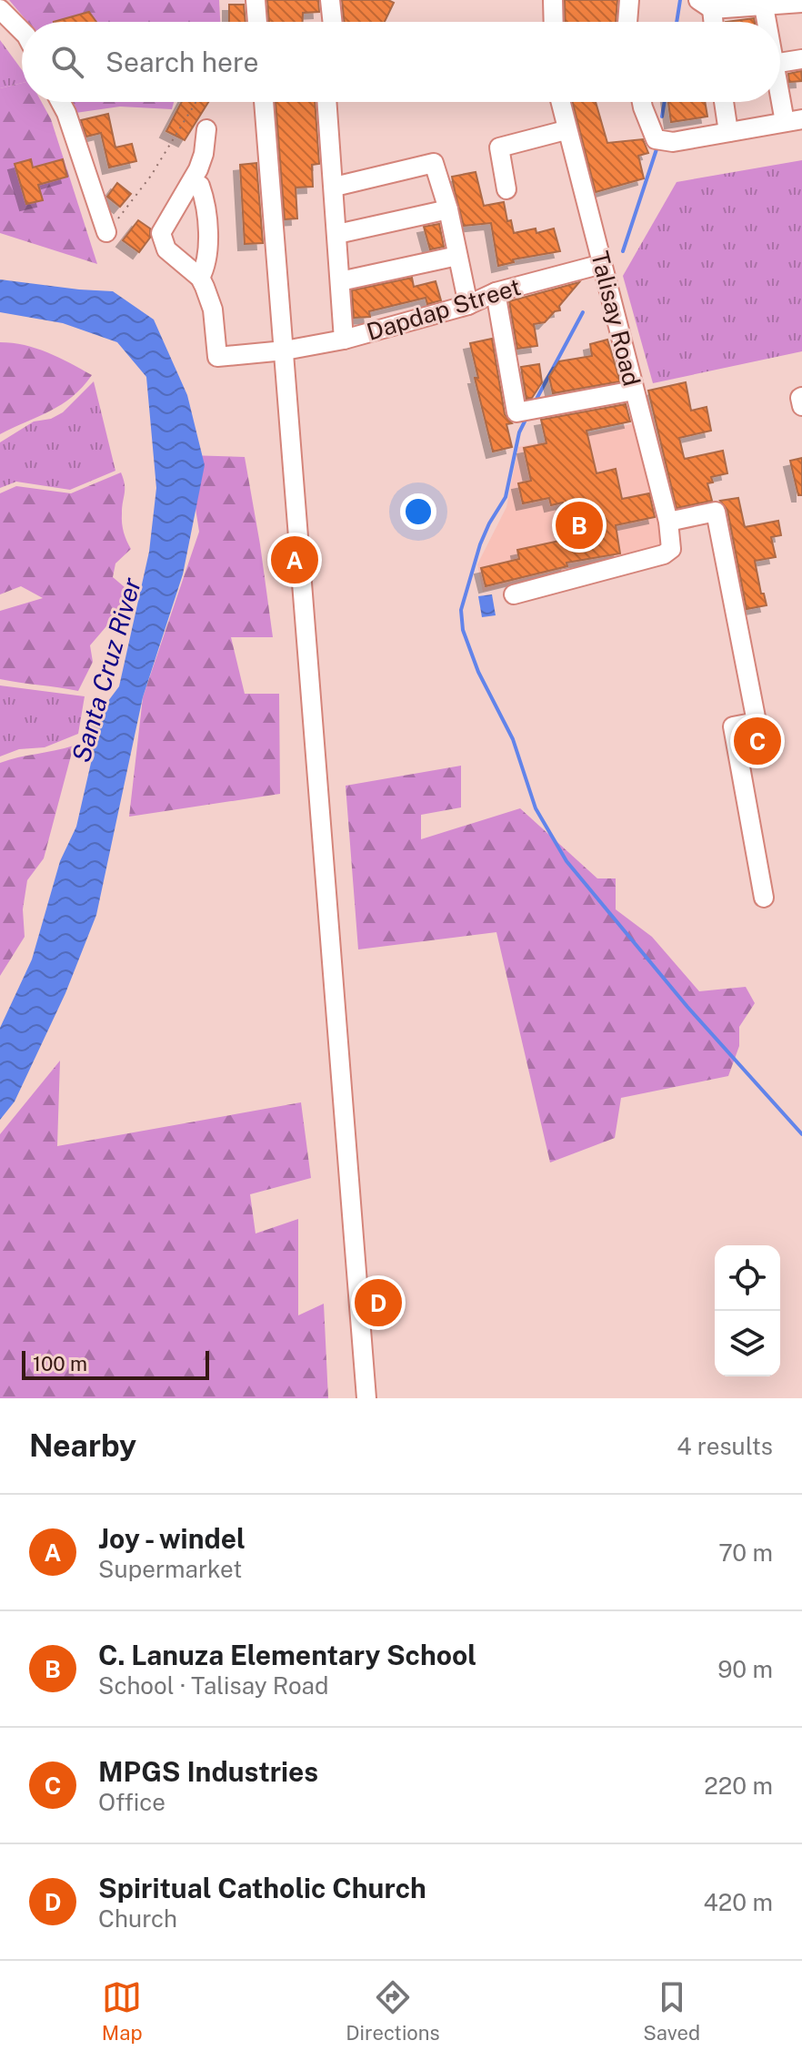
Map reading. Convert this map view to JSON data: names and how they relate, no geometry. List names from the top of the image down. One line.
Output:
{"streets":{"street":["Dapdap Street","Talisay Road"]},"crossings":[["Dapdap Street","Talisay Road"]],"water":["Santa Cruz River"],"scale_bar":"100 m","page":{"search":"Search here","pins":["B","A","C","D"],"scale":"100 m","heading":["Nearby","4 results"],"list":[{"mark":"A","name":"Joy - windel","note":"Supermarket","value":"70 m"},{"mark":"B","name":"C. Lanuza Elementary School","note":"School · Talisay Road","value":"90 m"},{"mark":"C","name":"MPGS Industries","note":"Office","value":"220 m"},{"mark":"D","name":"Spiritual Catholic Church","note":"Church","value":"420 m"}],"nav":["Map","Directions","Saved"]}}
